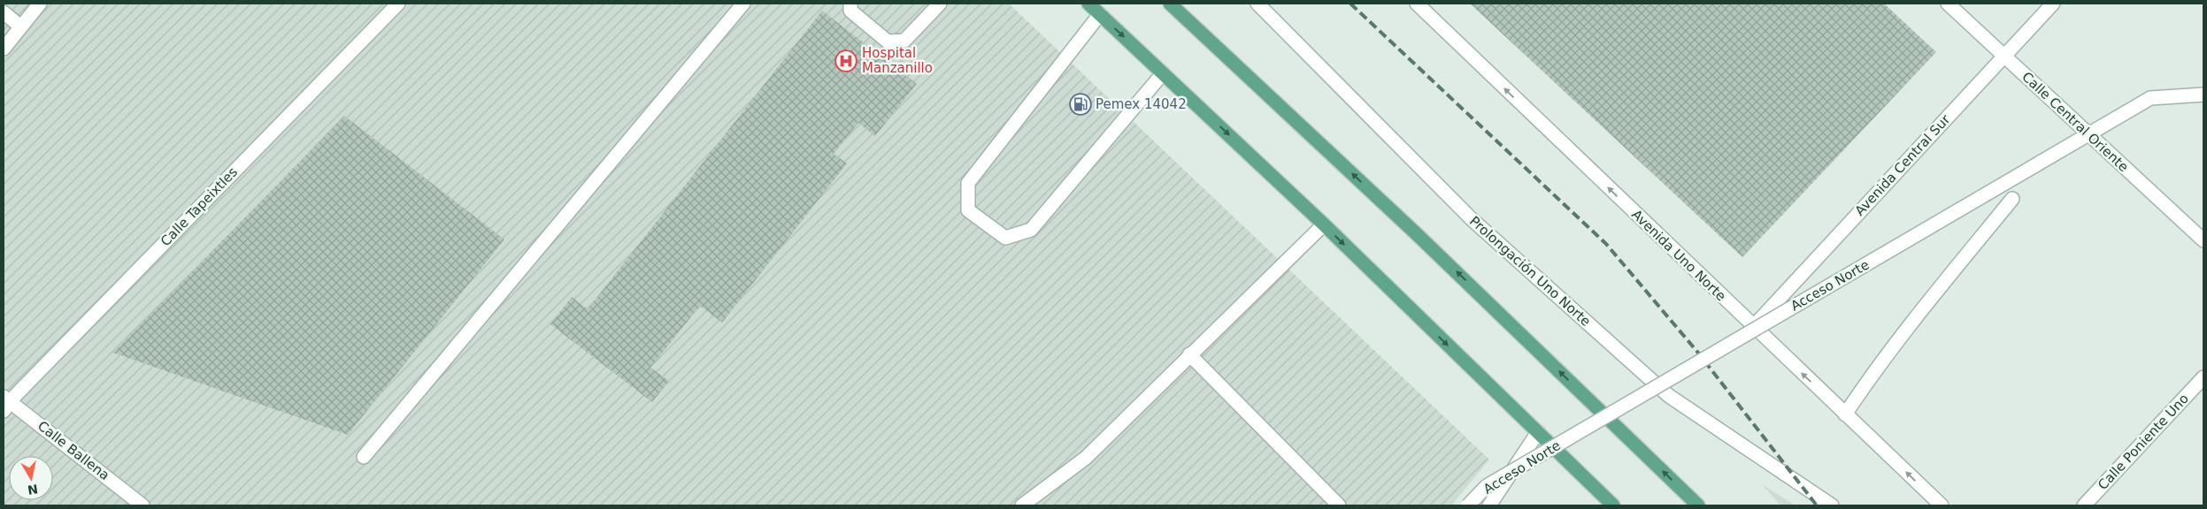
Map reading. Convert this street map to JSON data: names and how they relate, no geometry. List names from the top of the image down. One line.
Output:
{"streets":{"street":["Calle Central Oriente","Avenida Central Sur","Calle Tapeixtles","Avenida Uno Norte","Prolongación Uno Norte","Acceso Norte","Calle Poniente Uno","Calle Ballena"]},"crossings":[["Calle Central Oriente","Avenida Central Sur"],["Avenida Central Sur","Avenida Uno Norte"],["Calle Tapeixtles","Calle Ballena"]],"one_way":["Avenida Uno Norte"],"places":{"hospital":["Hospital Manzanillo"],"fuel station":["Pemex 14042"]},"north":"bottom"}
